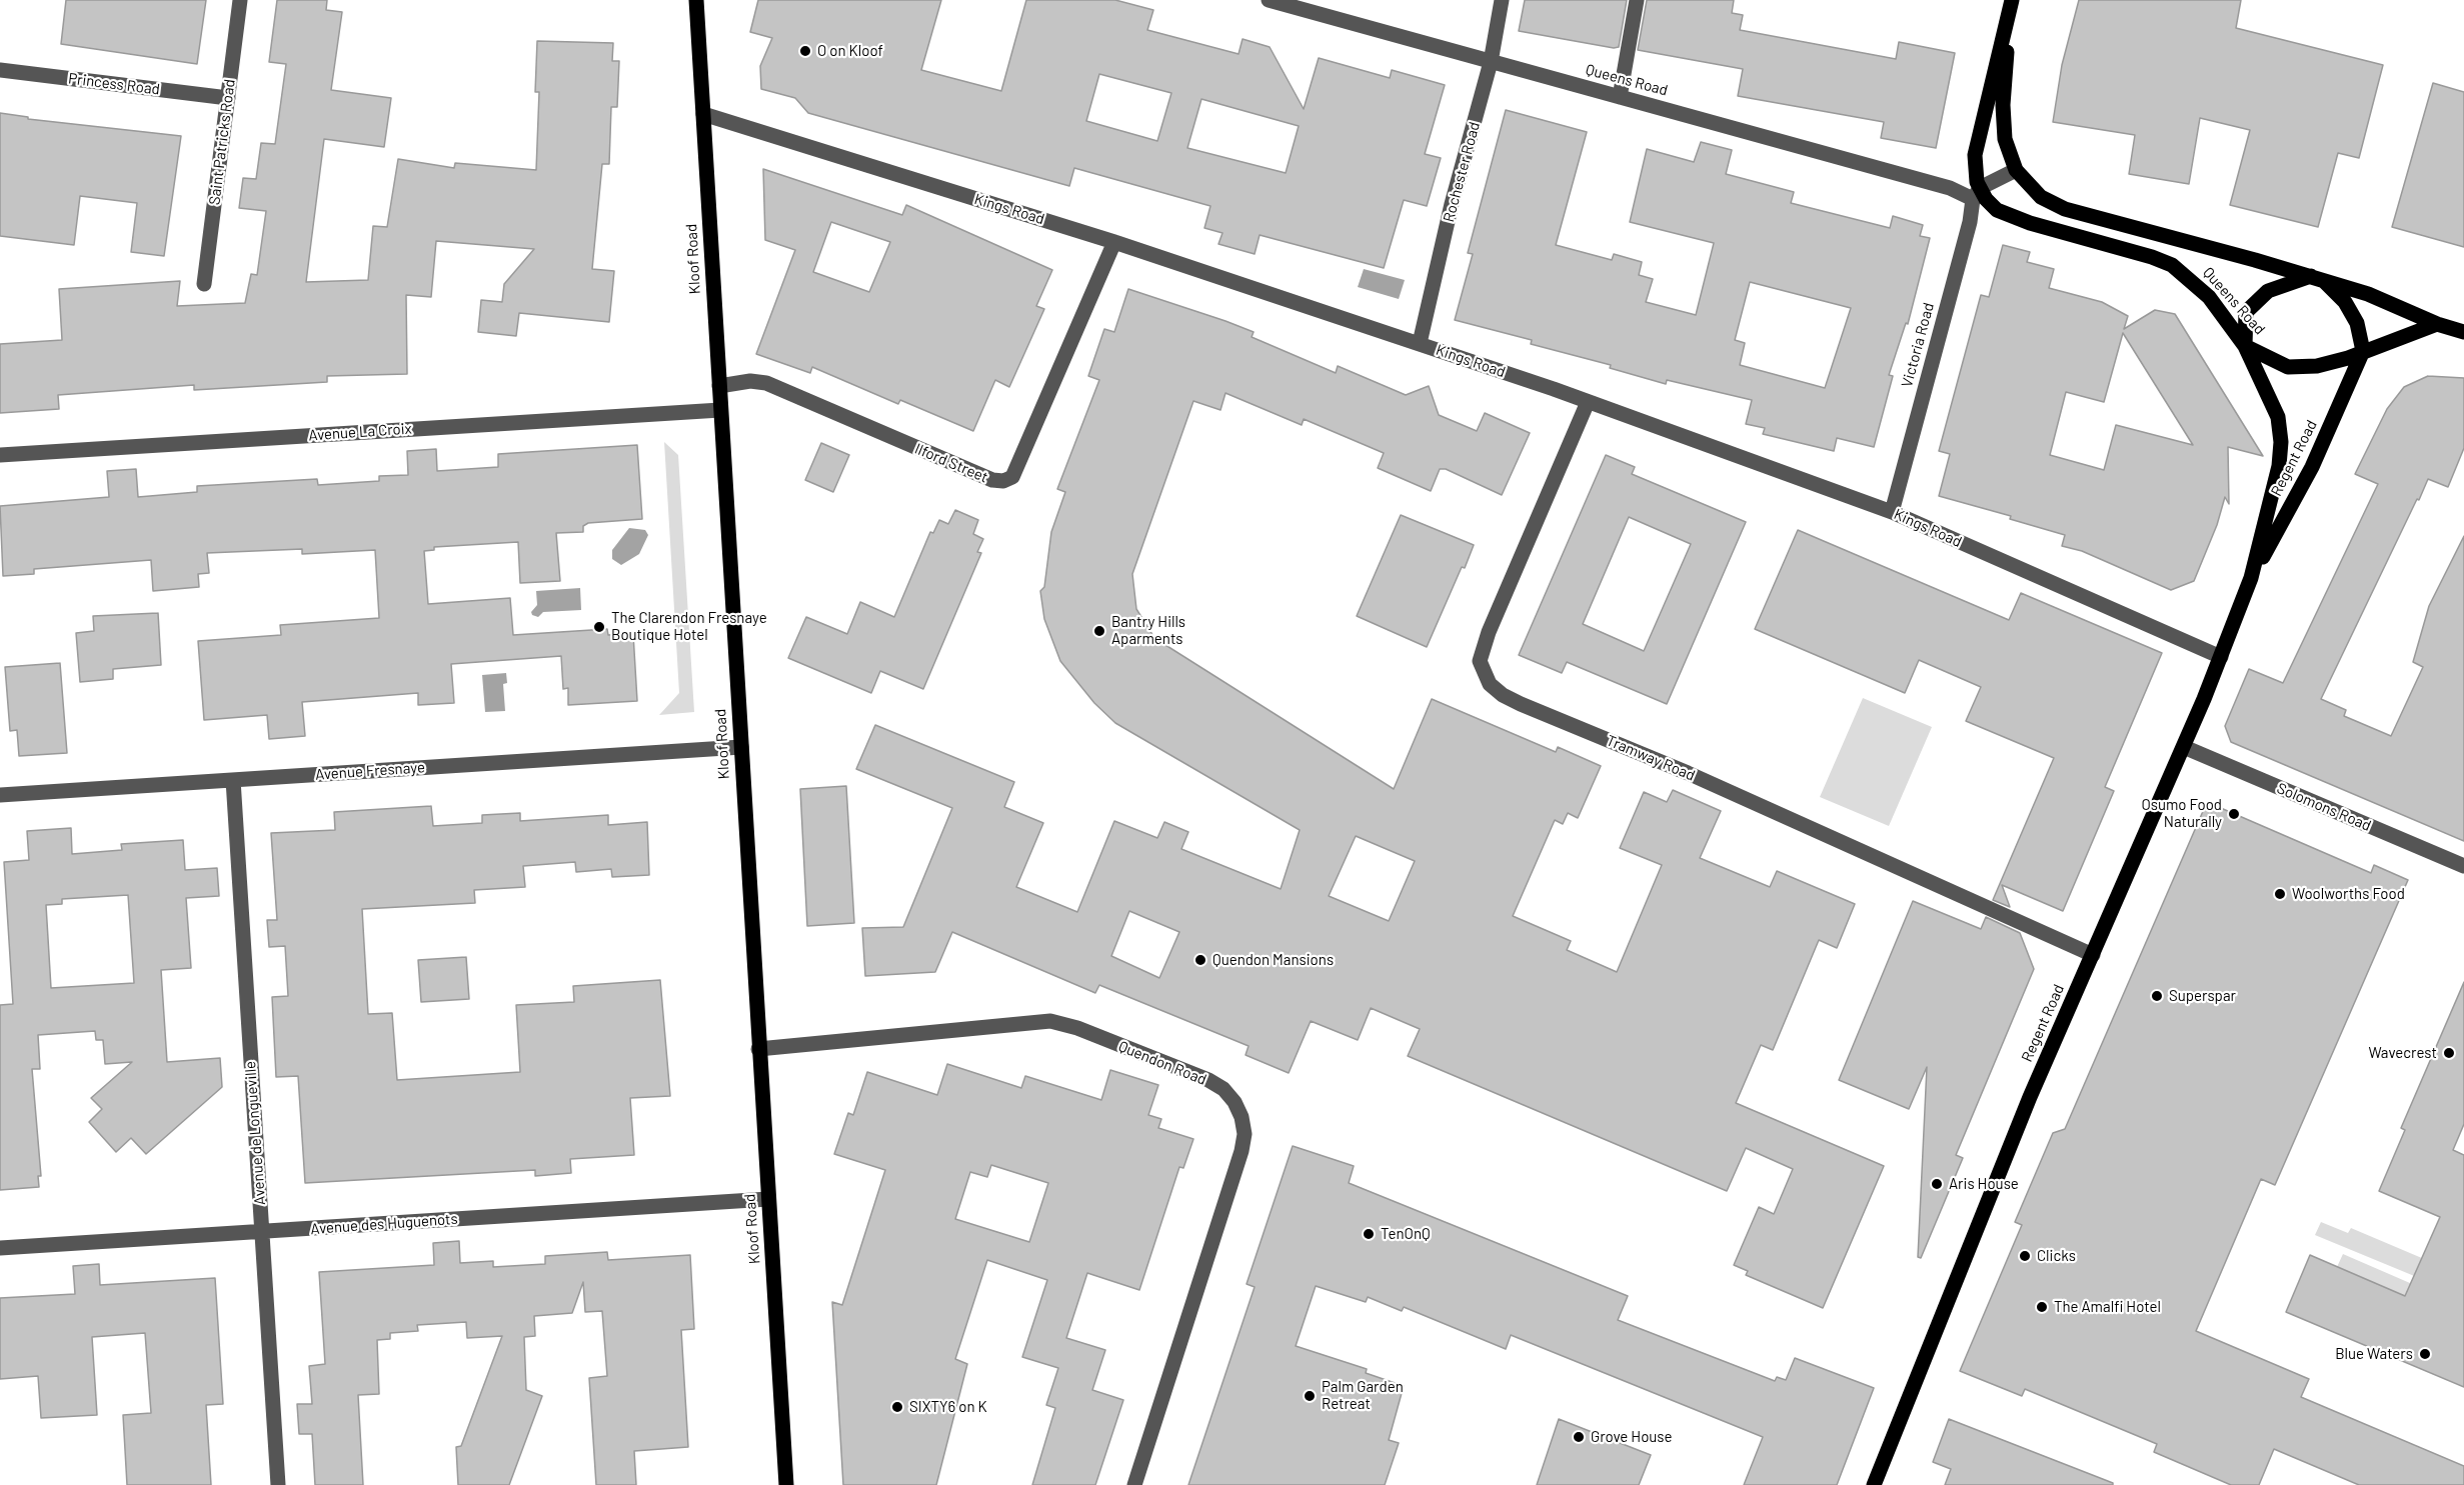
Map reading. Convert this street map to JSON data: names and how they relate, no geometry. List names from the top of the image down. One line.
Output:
{"streets":{"main road":["Queens Road","Kloof Road","Victoria Road","Regent Road"],"street":["Princess Road","Saint Patricks Road","Rochester Road","Kings Road","Avenue La Croix","Ilford Street","Tramway Road","Avenue Fresnaye","Solomons Road","Quendon Road","Avenue de Longueville","Avenue des Huguenots"]},"crossings":[["Queens Road","Rochester Road"],["Queens Road","Victoria Road"],["Queens Road","Regent Road"],["Princess Road","Saint Patricks Road"],["Rochester Road","Kings Road"],["Kings Road","Kloof Road"],["Kings Road","Victoria Road"],["Kings Road","Regent Road"],["Kings Road","Ilford Street"],["Kings Road","Tramway Road"],["Kloof Road","Avenue La Croix"],["Kloof Road","Ilford Street"],["Kloof Road","Avenue Fresnaye"],["Kloof Road","Quendon Road"],["Kloof Road","Avenue des Huguenots"],["Regent Road","Tramway Road"],["Regent Road","Solomons Road"],["Avenue Fresnaye","Avenue de Longueville"],["Avenue de Longueville","Avenue des Huguenots"]],"places":["O on Kloof","The Clarendon Fresnaye Boutique Hotel","Bantry Hills Aparments","Osumo Food Naturally","Woolworths Food","Quendon Mansions","Superspar","Wavecrest","Aris House","TenOnQ","Clicks","The Amalfi Hotel","Blue Waters","Palm Garden Retreat","SIXTY6 on K","Grove House"]}
